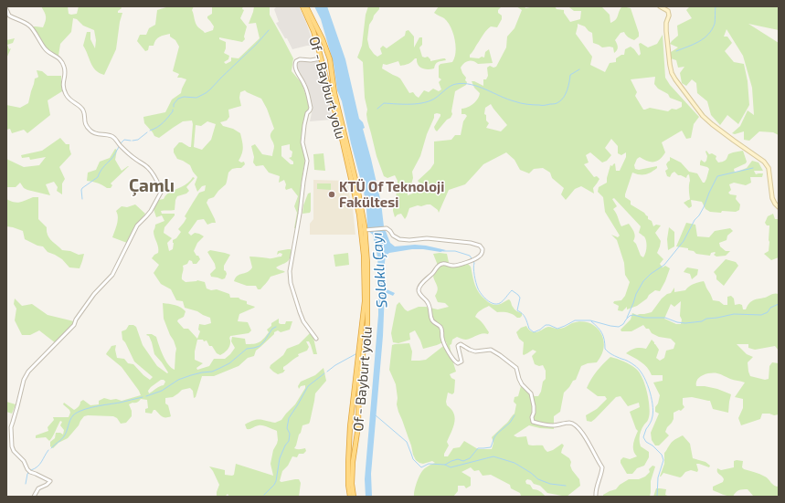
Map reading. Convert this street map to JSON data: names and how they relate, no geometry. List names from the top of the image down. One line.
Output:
{"streets":{"highway":["Of - Bayburt yolu"]},"districts":["Çamlı"],"water":["Solaklı Çayı"],"places":["KTÜ Of Teknoloji Fakültesi"]}
